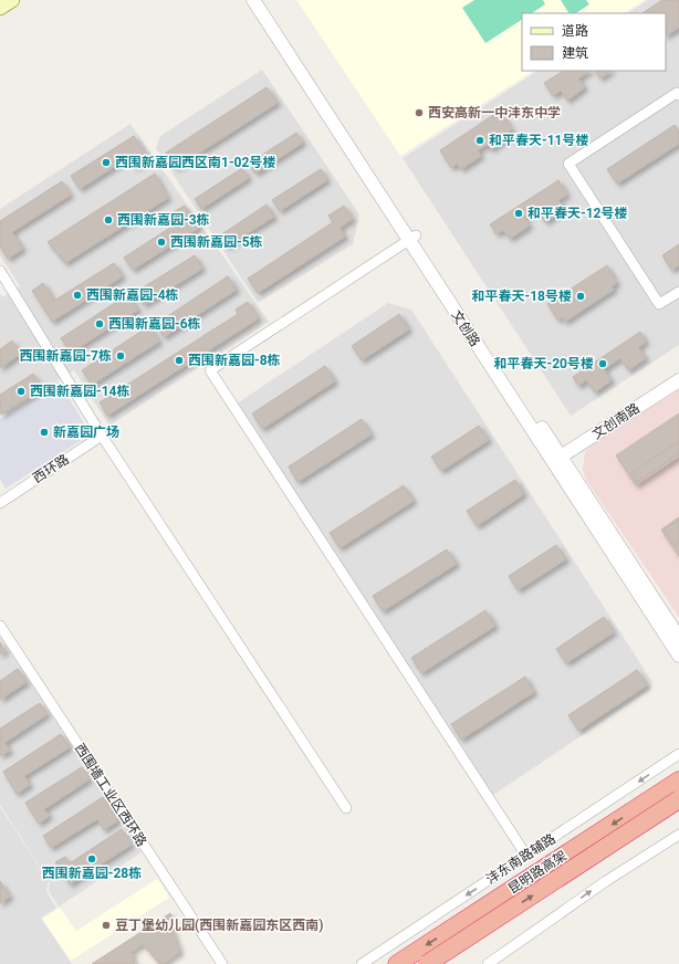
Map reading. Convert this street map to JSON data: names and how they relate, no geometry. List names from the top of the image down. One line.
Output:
{"streets":{"highway":["昆明路高架"],"street":["文创路","文创南路","西环路","西围墙工业区西环路","沣东南路辅路"]},"crossings":[["文创路","文创南路"]],"places":["西安高新一中沣东中学","和平春天-11号楼","西围新嘉园西区南1-02号楼","和平春天-12号楼","西围新嘉园-3栋","西围新嘉园-5栋","西围新嘉园-4栋","和平春天-18号楼","西围新嘉园-6栋","西围新嘉园-7栋","西围新嘉园-8栋","和平春天-20号楼","西围新嘉园-14栋","新嘉园广场","西围新嘉园-28栋","豆丁堡幼儿园(西围新嘉园东区西南)"],"legend":["道路","建筑"]}
